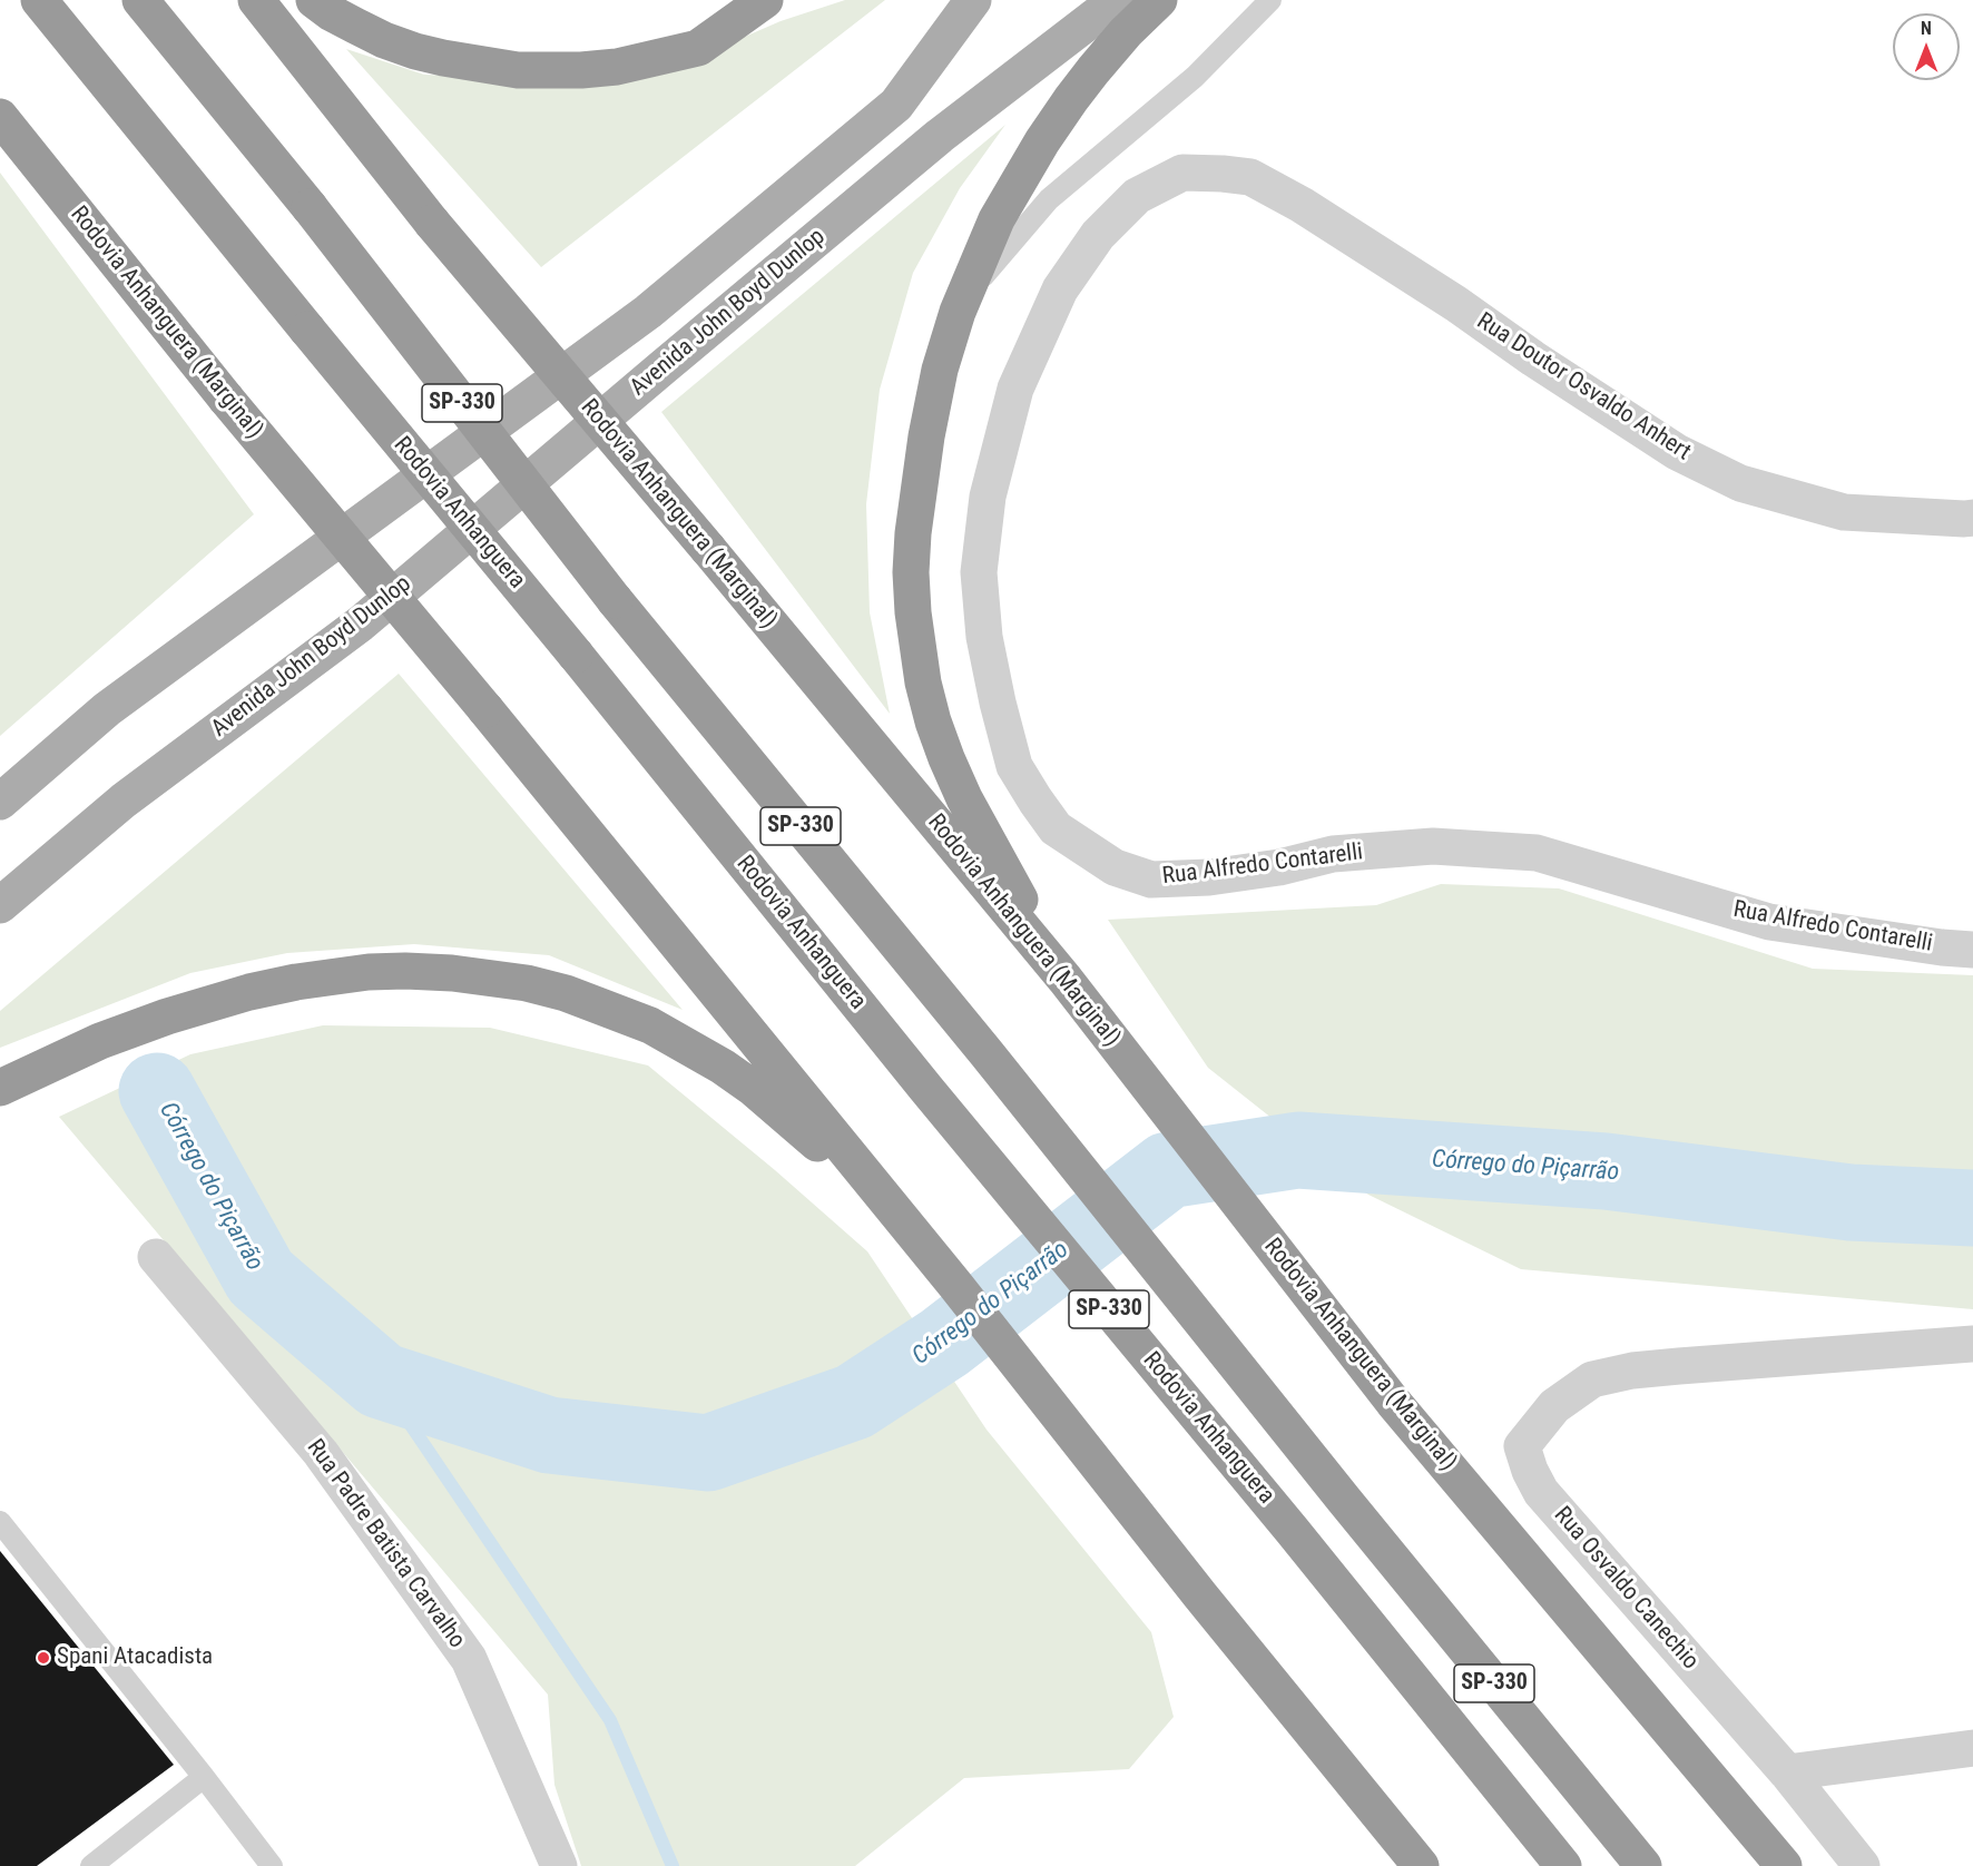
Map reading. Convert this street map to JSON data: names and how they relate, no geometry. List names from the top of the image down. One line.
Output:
{"streets":{"highway":["Rodovia Anhanguera (Marginal)","SP-330","Rodovia Anhanguera"],"main road":["Avenida John Boyd Dunlop"],"street":["Rua Doutor Osvaldo Anhert","Rua Alfredo Contarelli","Rua Padre Batista Carvalho","Rua Osvaldo Canechio"]},"crossings":[["Rua Doutor Osvaldo Anhert","Rua Alfredo Contarelli"]],"water":["Córrego do Piçarrão"],"places":["Spani Atacadista"],"north":"top"}
